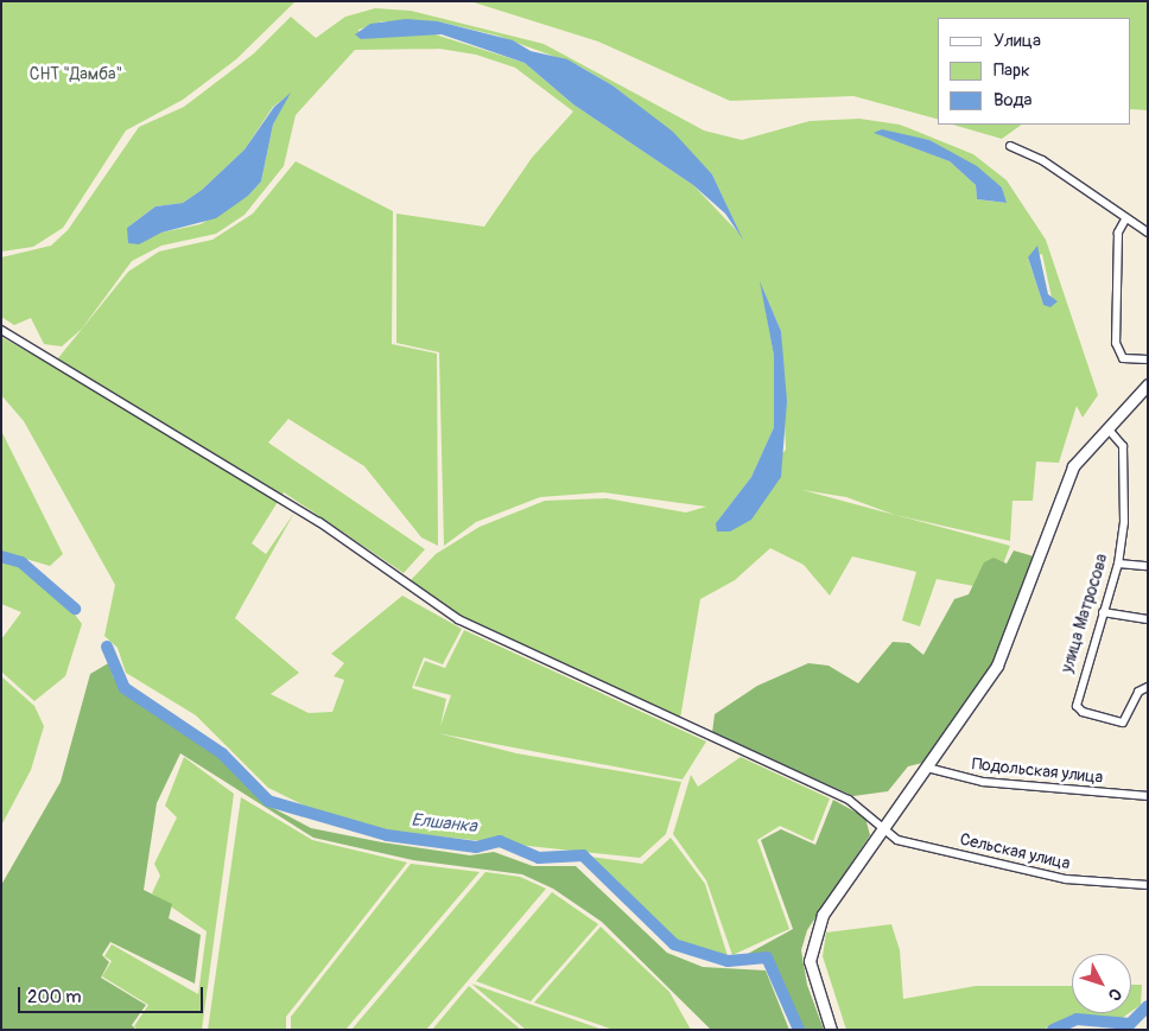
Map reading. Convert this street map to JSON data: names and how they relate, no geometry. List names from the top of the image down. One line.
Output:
{"streets":{"street":["улица Матросова","Подольская улица","Сельская улица"]},"water":["Елшанка"],"parks":["СНТ \"Дамба\""],"legend":["Улица","Парк","Вода"],"scale_bar":"200 m","north":"bottom right"}
